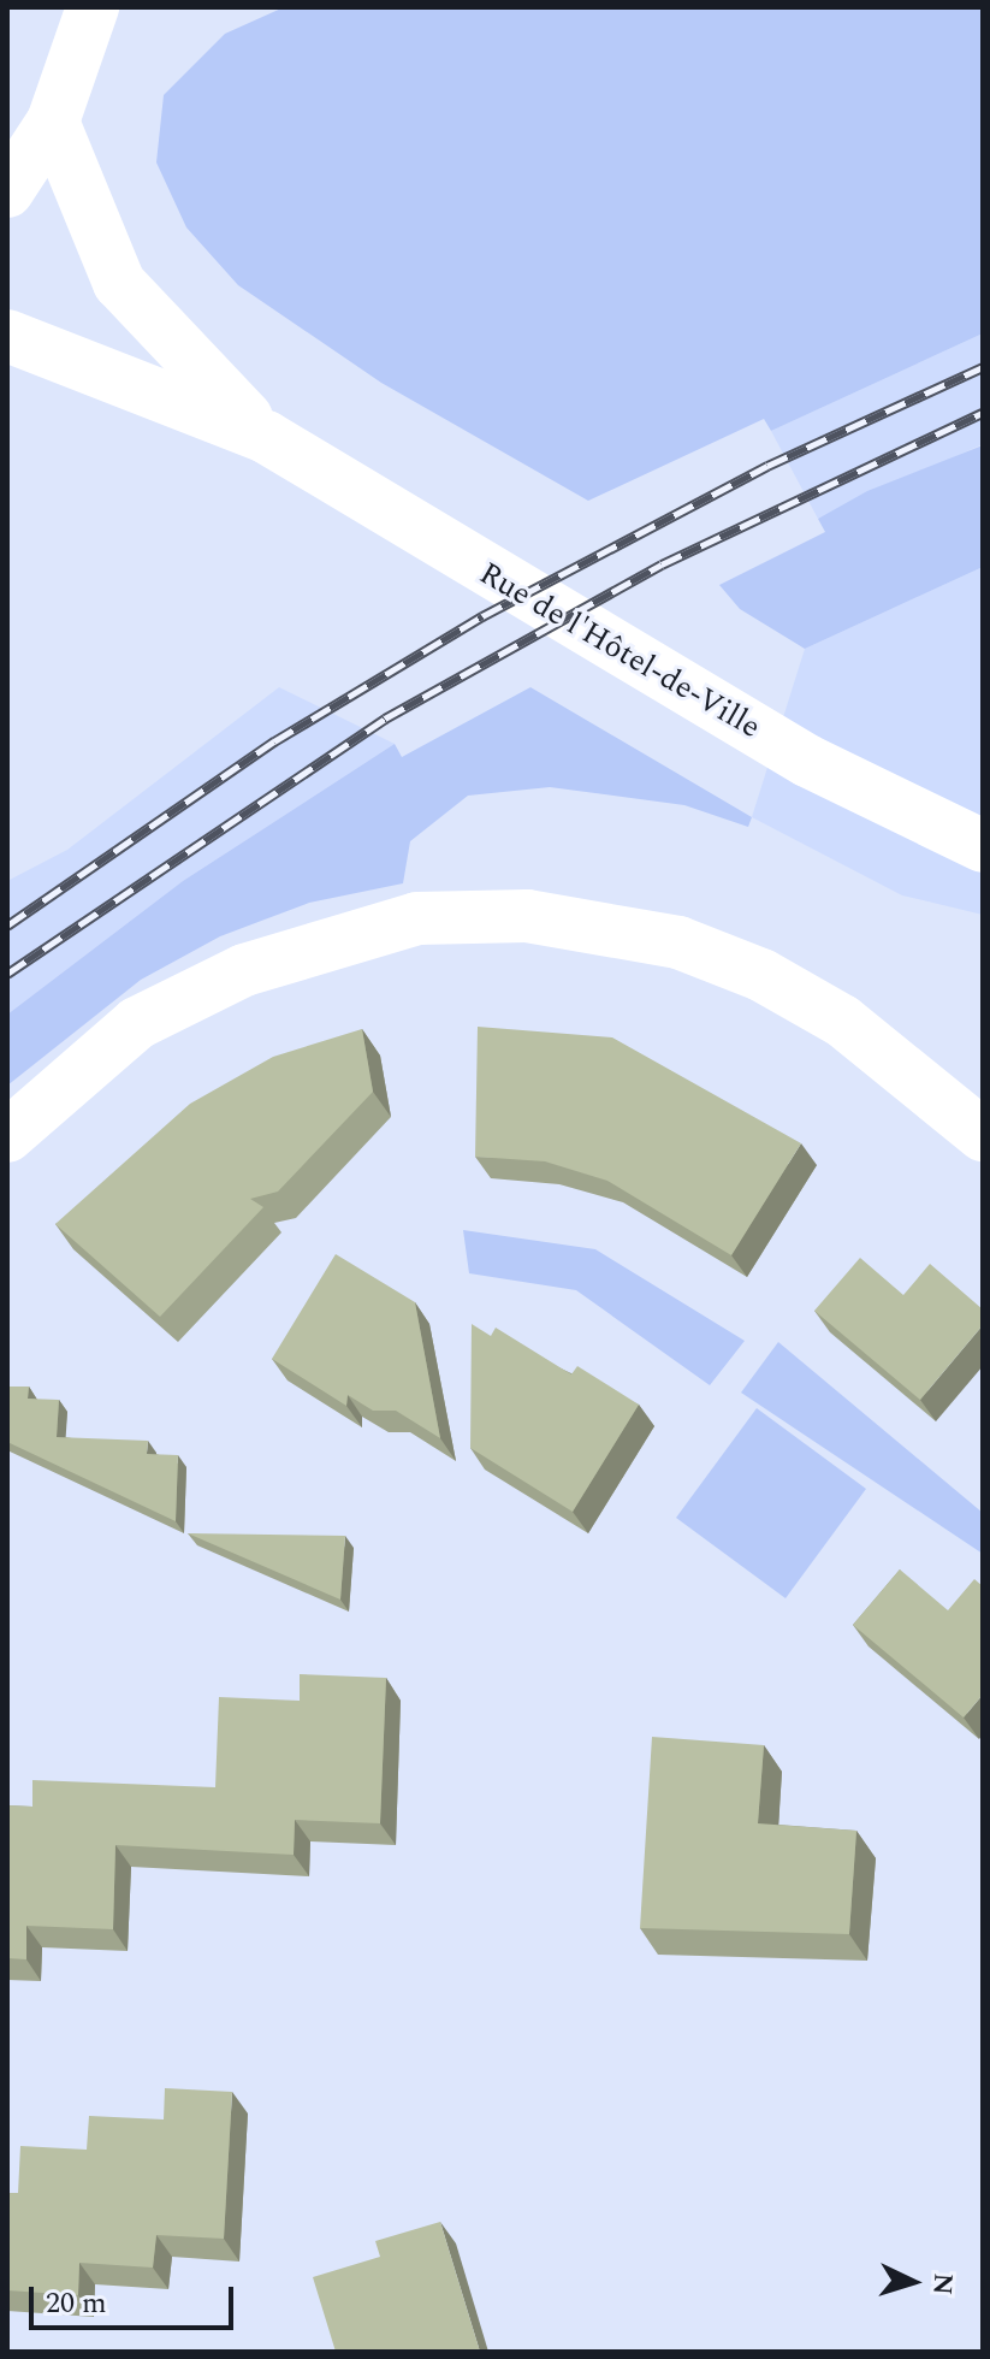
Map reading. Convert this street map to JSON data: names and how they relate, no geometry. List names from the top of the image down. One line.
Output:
{"streets":{"main road":["Rue de l'Hôtel-de-Ville"]},"scale_bar":"20 m","north":"right"}
